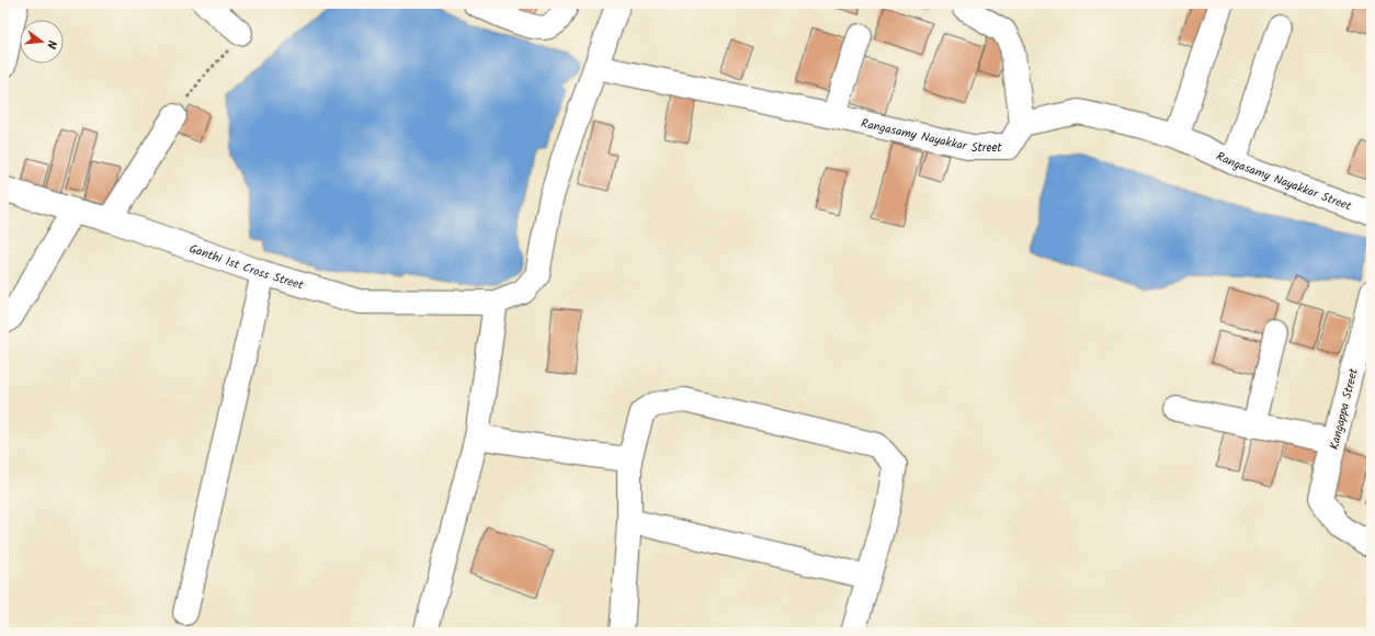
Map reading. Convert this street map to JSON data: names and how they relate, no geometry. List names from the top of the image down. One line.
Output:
{"streets":{"street":["Rangasamy Nayakkar Street","Ganthi 1st Cross Street","Kangappa Street"]},"north":"right"}
